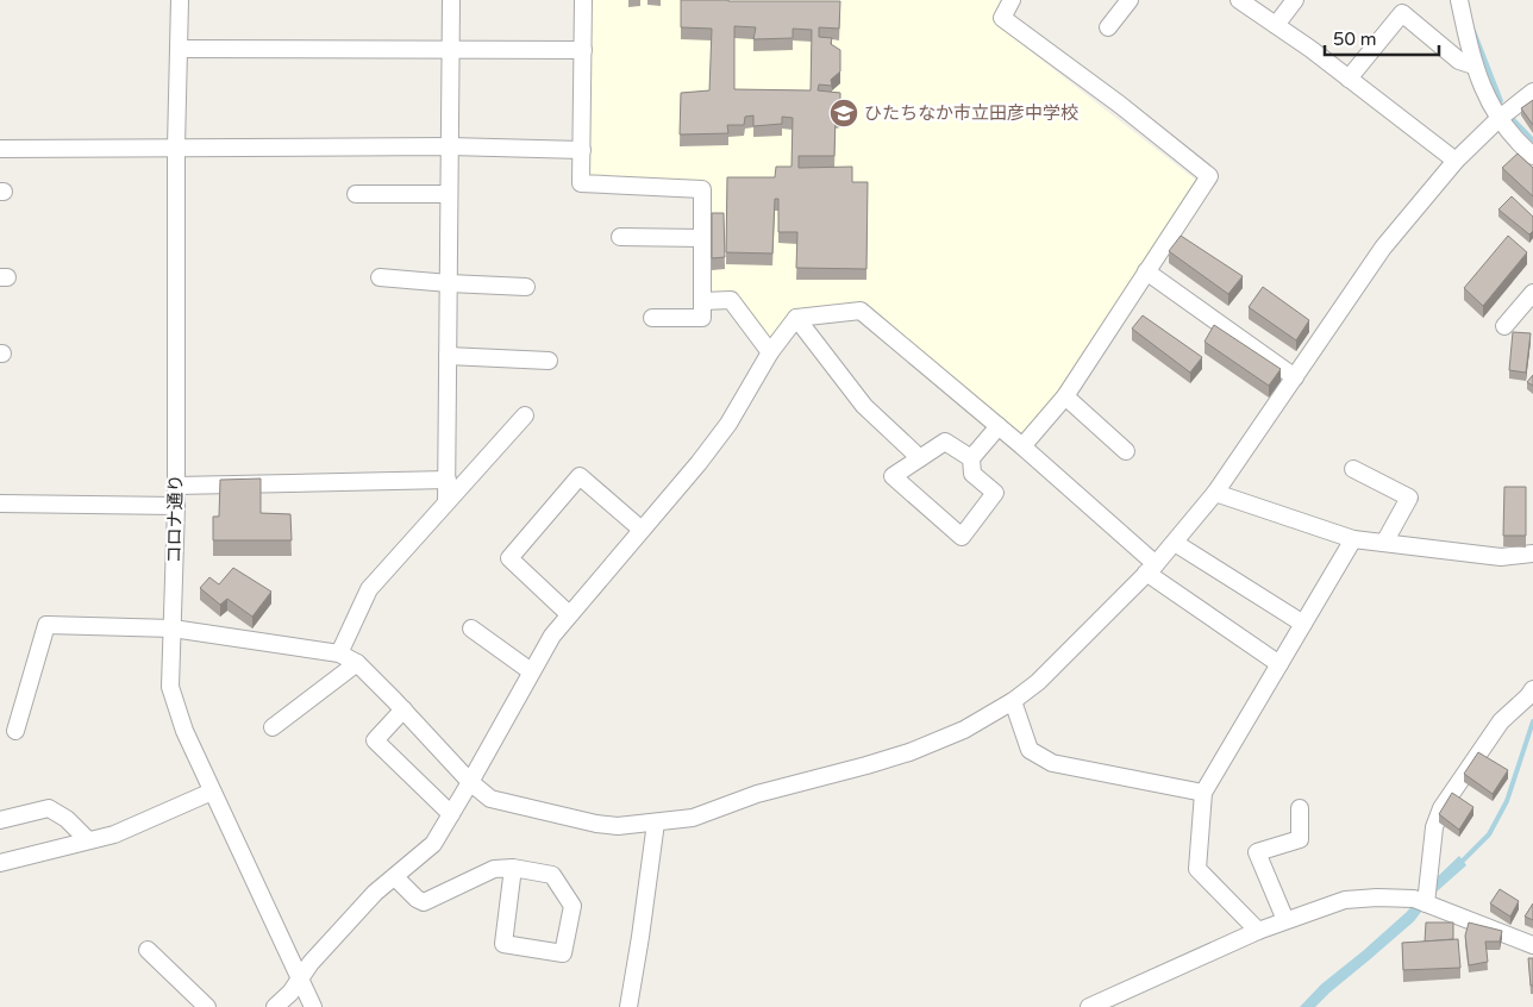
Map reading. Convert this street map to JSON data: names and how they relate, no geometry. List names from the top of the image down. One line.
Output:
{"streets":{"street":["コロナ通り"]},"places":{"school or university":["ひたちなか市立田彦中学校"]},"scale_bar":"50 m"}
